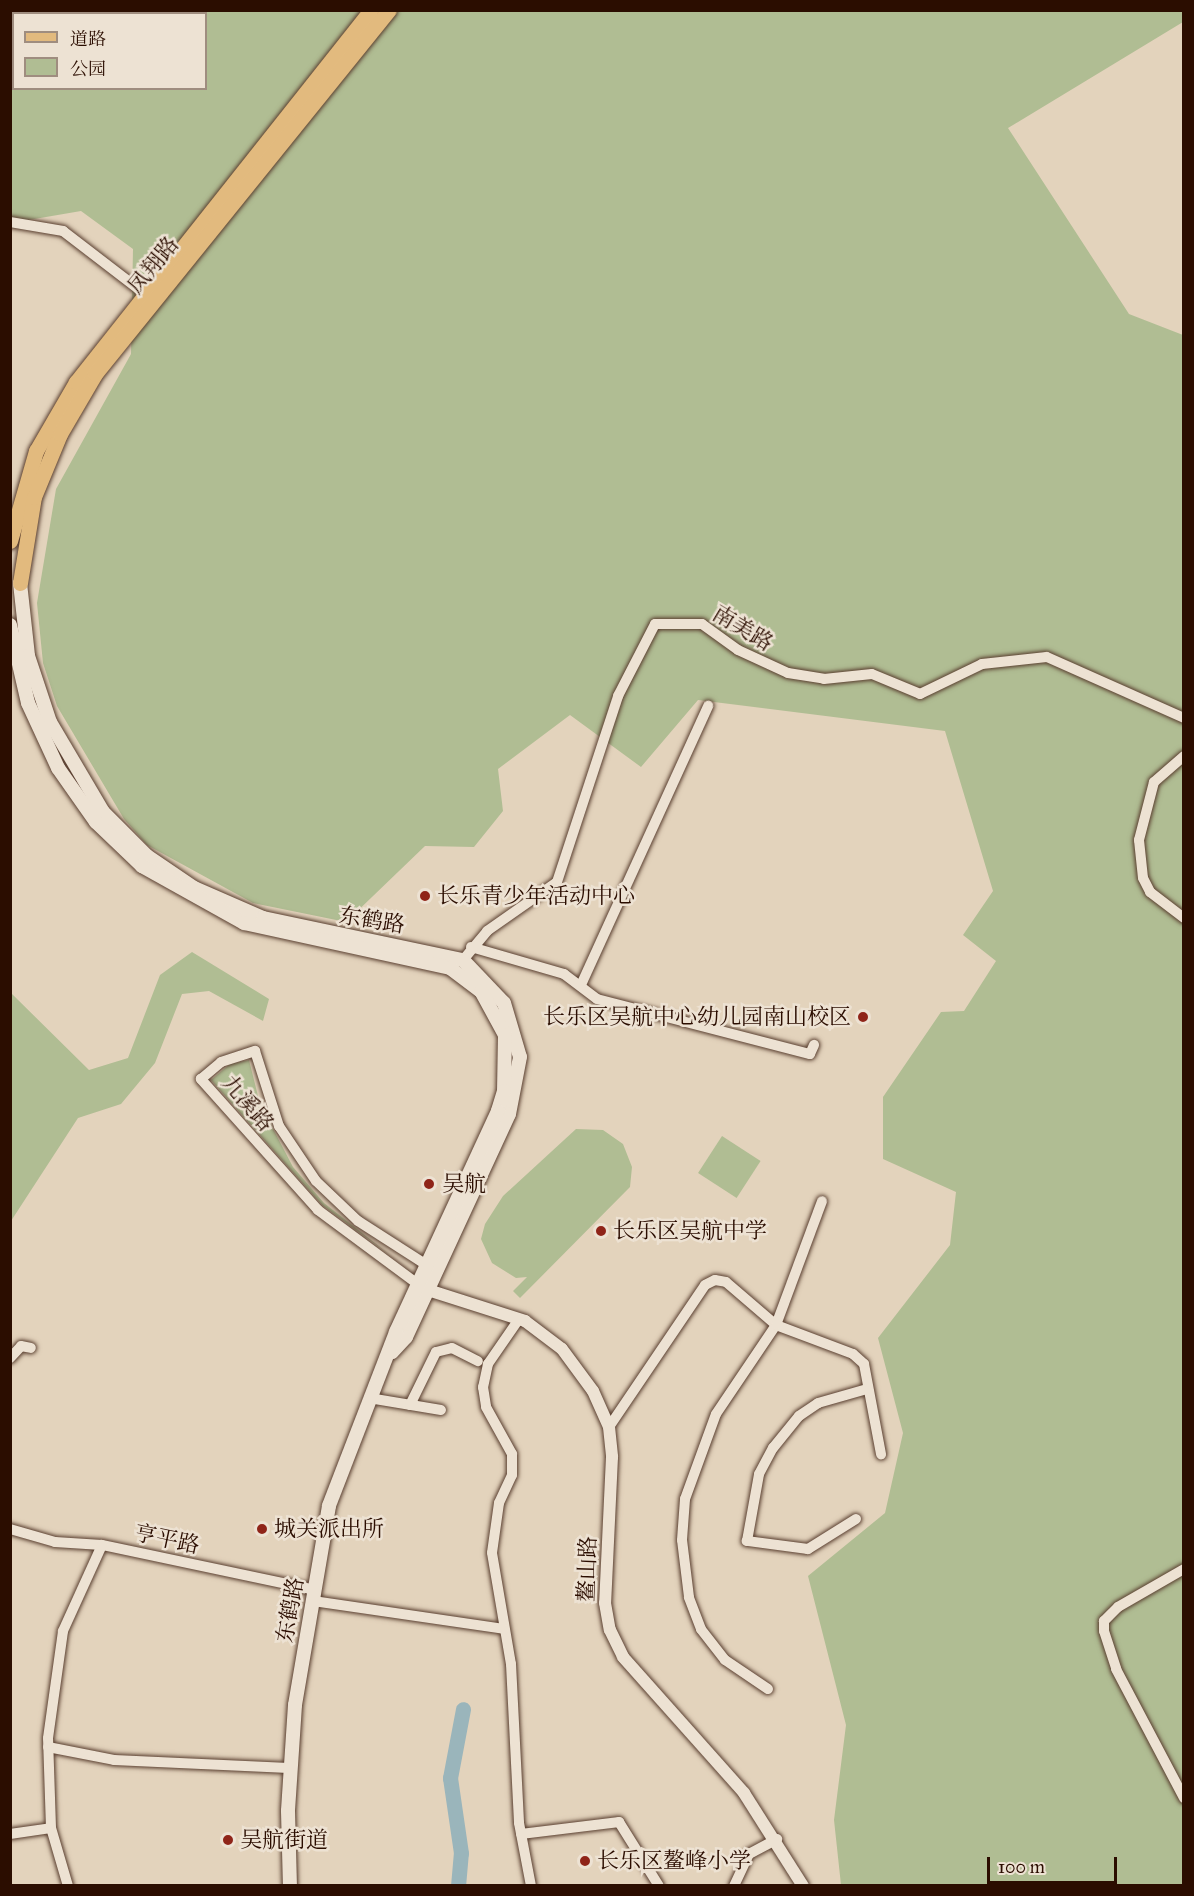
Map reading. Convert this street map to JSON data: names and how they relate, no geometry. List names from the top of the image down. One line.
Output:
{"streets":{"main road":["凤翔路","东鹤路"],"street":["南美路","九溪路","亨平路","鳌山路"]},"crossings":[["凤翔路","东鹤路"],["南美路","东鹤路"],["东鹤路","九溪路"],["东鹤路","亨平路"],["东鹤路","鳌山路"],["九溪路","鳌山路"]],"places":["长乐青少年活动中心","长乐区吴航中心幼儿园南山校区","吴航","长乐区吴航中学","城关派出所","吴航街道","长乐区鳌峰小学"],"legend":["道路","公园"],"scale_bar":"100 m"}
